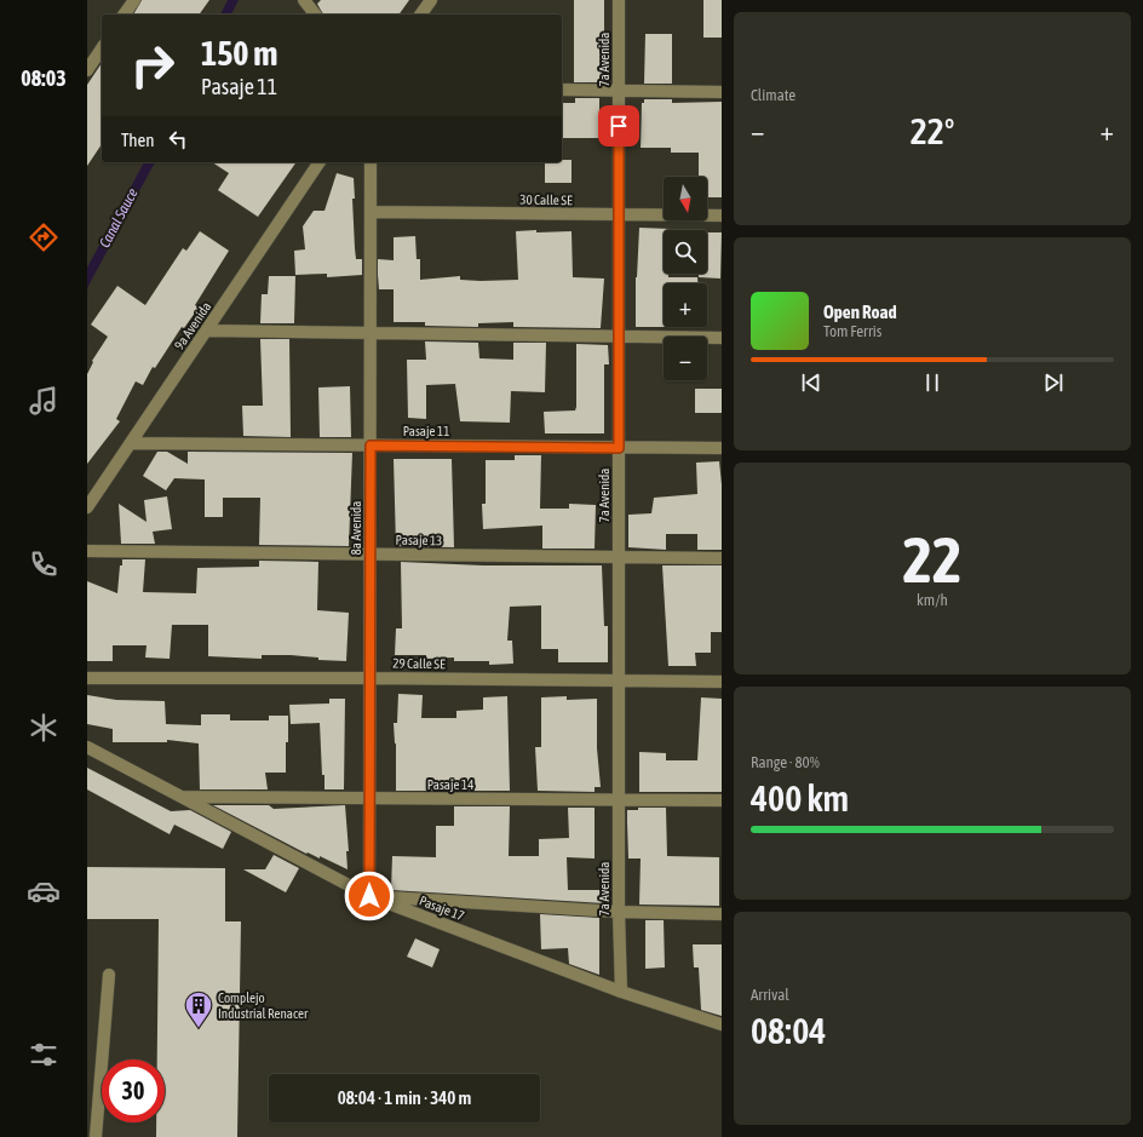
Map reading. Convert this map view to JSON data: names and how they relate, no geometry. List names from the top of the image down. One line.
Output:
{"streets":{"street":["7a Avenida","30 Calle SE","9a Avenida","Pasaje 11","8a Avenida","Pasaje 13","29 Calle SE","Pasaje 14","Pasaje 17"]},"crossings":[["7a Avenida","30 Calle SE"],["7a Avenida","Pasaje 11"],["7a Avenida","Pasaje 13"],["7a Avenida","29 Calle SE"],["7a Avenida","Pasaje 14"],["7a Avenida","Pasaje 17"],["30 Calle SE","8a Avenida"],["9a Avenida","Pasaje 11"],["Pasaje 11","8a Avenida"],["8a Avenida","Pasaje 13"],["8a Avenida","29 Calle SE"],["8a Avenida","Pasaje 14"],["8a Avenida","Pasaje 17"],["Pasaje 14","Pasaje 17"]],"water":["Canal Sauce"],"places":{"building":["Complejo Industrial Renacer"]},"north":"bottom","page":{"tabs":"08:03","tile":["Climate",["22","km/h"],["Range · 80%","400 km"],["Arrival","08:04"]],"turn":["150 m","Pasaje 11"],"heat":["−","22°","+"],"then":"Then","map_buttons":["+","−"],"song":["Open Road","Tom Ferris"],"limit":"30","trip":"08:04 · 1 min · 340 m"}}
